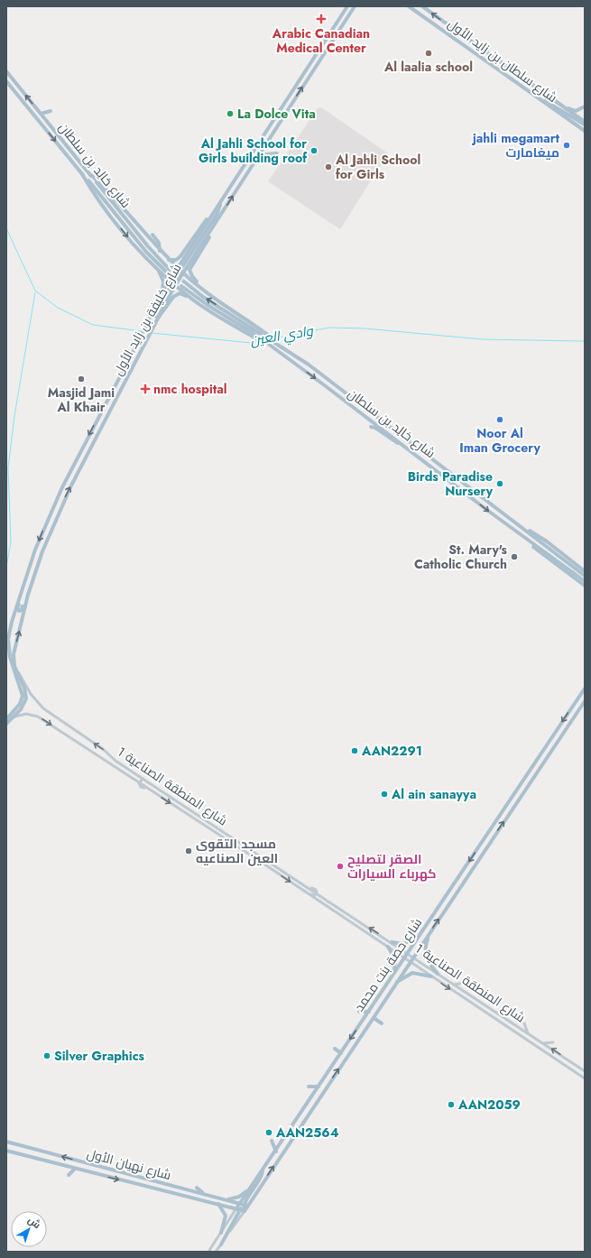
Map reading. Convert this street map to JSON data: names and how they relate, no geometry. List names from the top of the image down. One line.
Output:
{"streets":{"main road":["شارع سلطان بن زايد الأول","شارع خالِد بن سلطان","شارع خليفة بن زايد الأول","شارع حصة بنت محمد","شارع نهيان الأول"],"street":["شارع المنطقة الصناعية 1"]},"crossings":[["شارع خليفة بن زايد الأول","شارع المنطقة الصناعية 1"],["شارع المنطقة الصناعية 1","شارع حصة بنت محمد"],["شارع حصة بنت محمد","شارع نهيان الأول"]],"water":["وادي العين"],"places":{"health":["Arabic Canadian Medical Center","nmc hospital"],"other":["Al laalia school","La Dolce Vita","jahli megamart ميغامارت","Al Jahli School for Girls building roof","Al Jahli School for Girls","Masjid Jami Al Khair","Noor Al Iman Grocery","Birds Paradise Nursery","St. Mary's Catholic Church","AAN2291","Al ain sanayya","مسجد التقوى العين الصناعيه","الصقر لتصليح كهرباء السيارات","Silver Graphics","AAN2059","AAN2564"]},"north":"top right"}
